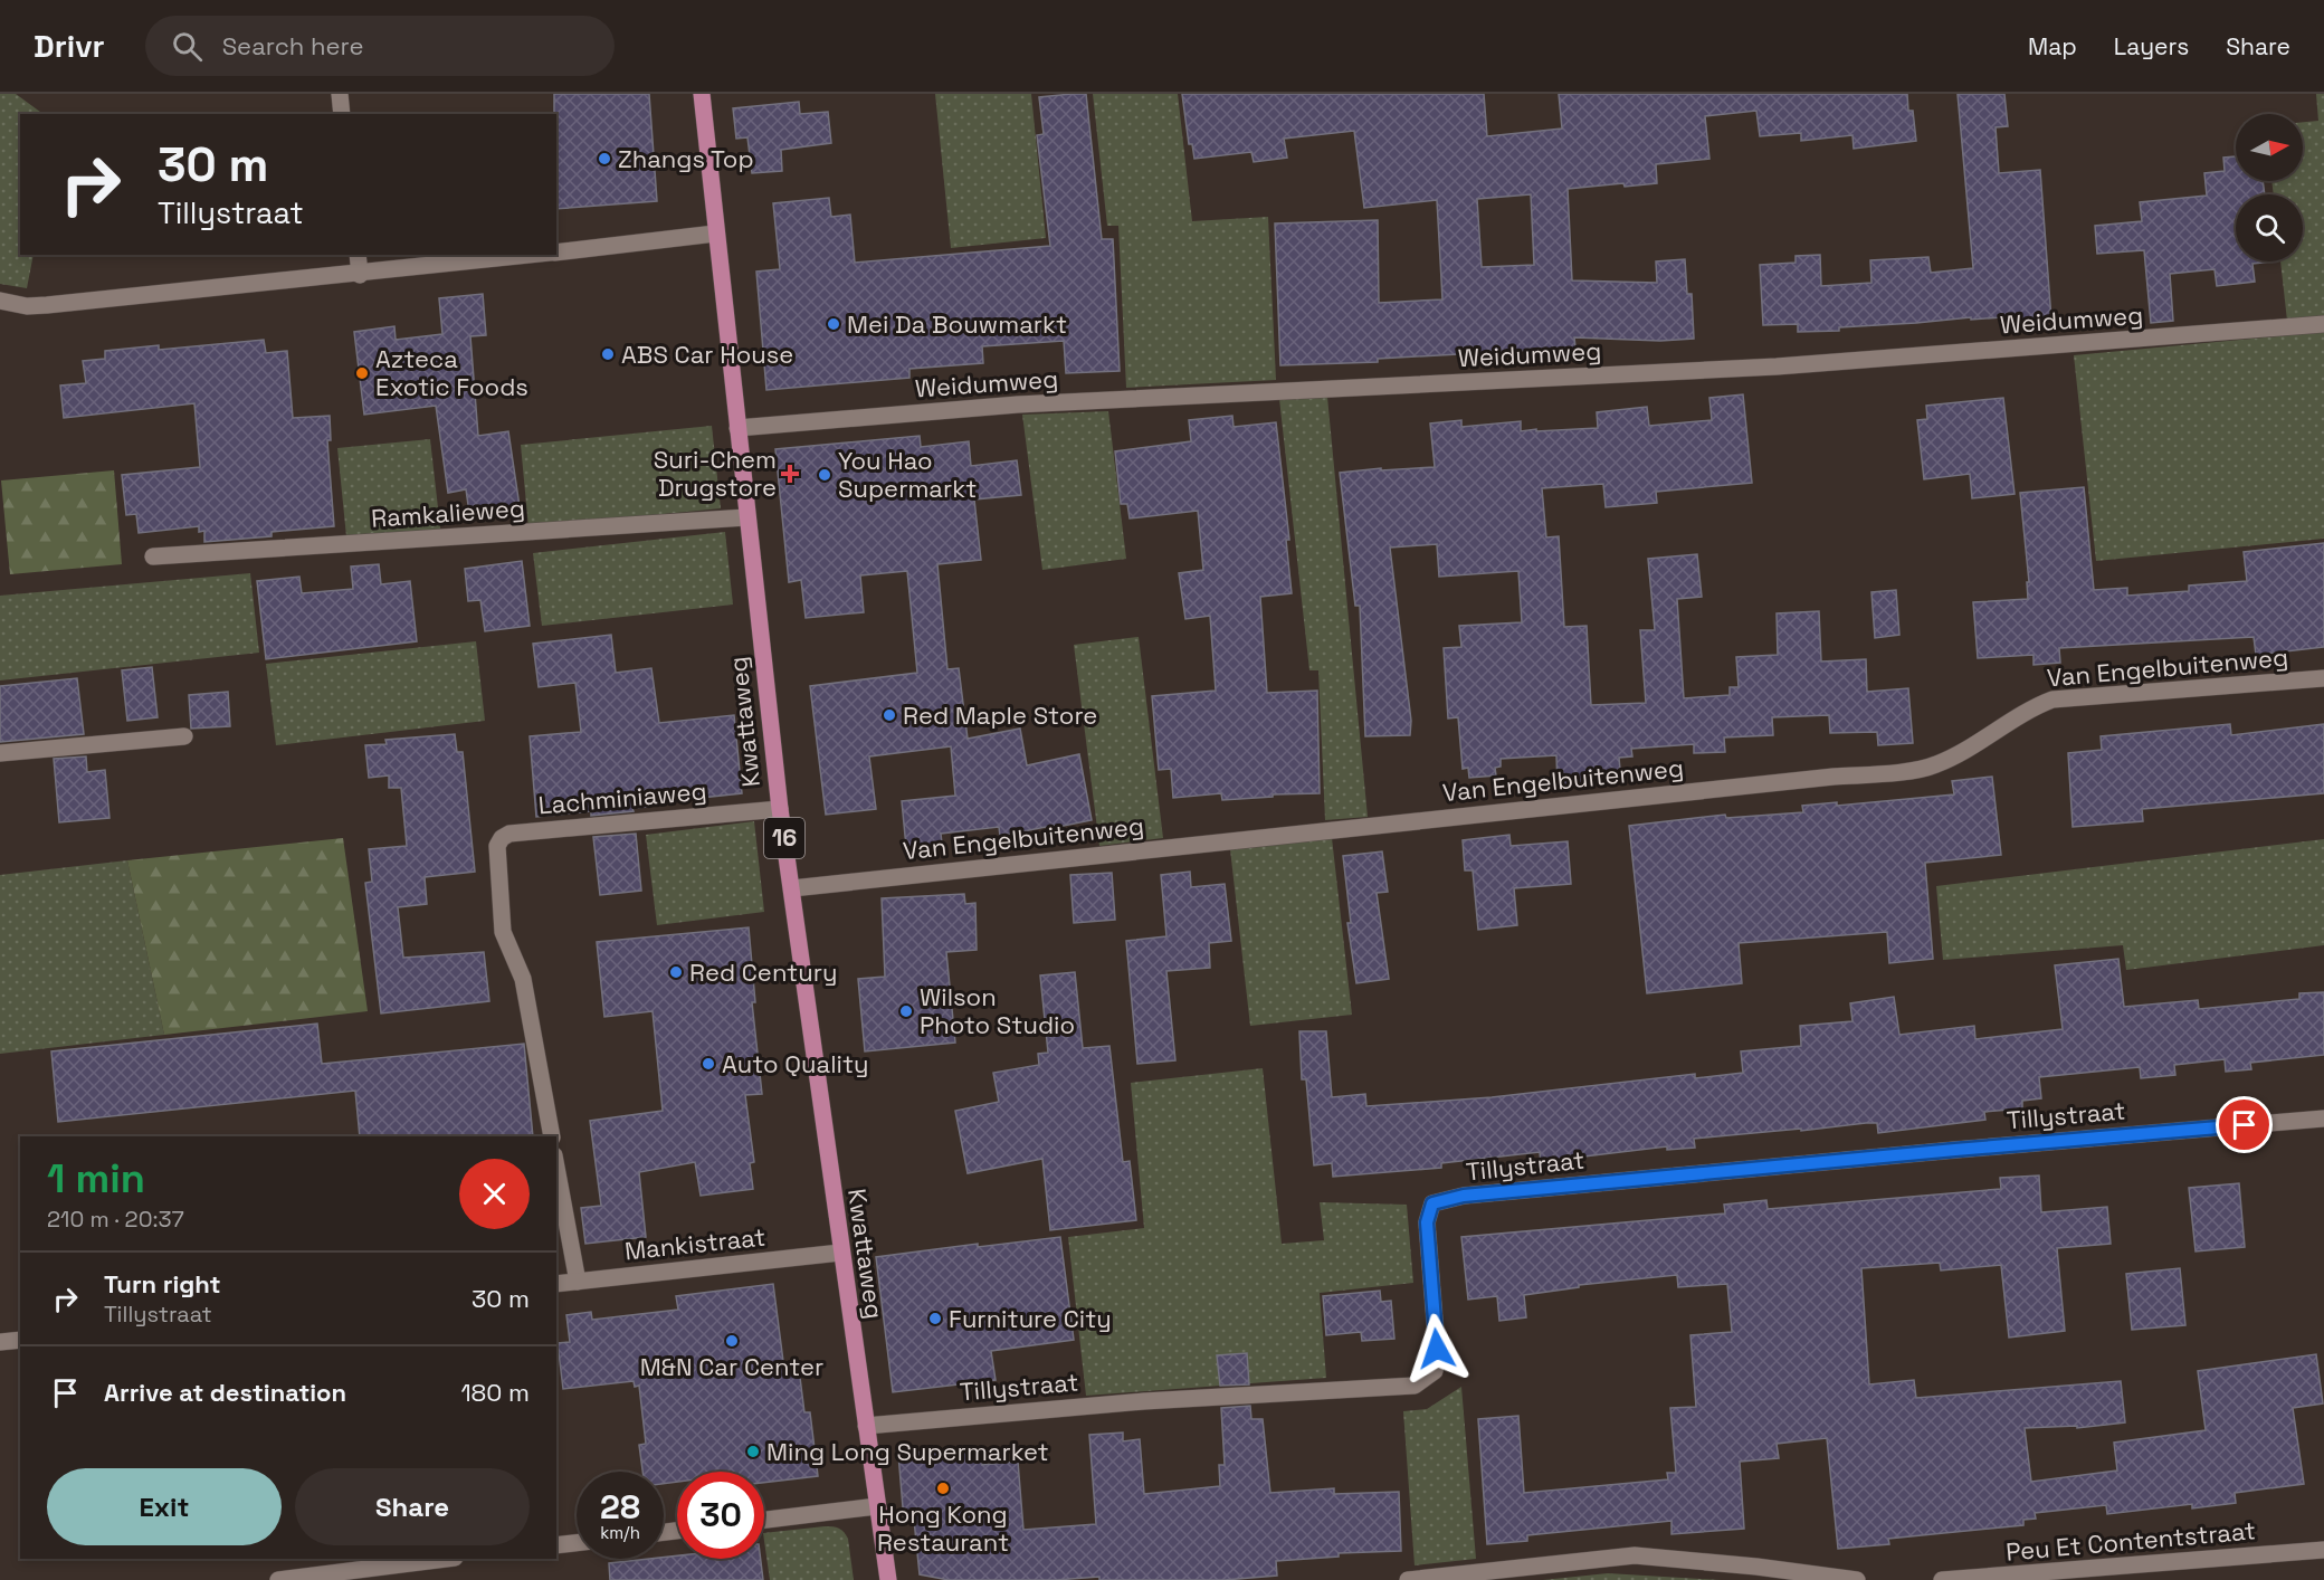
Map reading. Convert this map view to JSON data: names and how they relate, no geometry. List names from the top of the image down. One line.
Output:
{"streets":{"main road":["Kwattaweg","16"],"street":["Weidumweg","Ramkalieweg","Van Engelbuitenweg","Lachminiaweg","Tillystraat","Mankistraat","Peu Et Contentstraat"]},"crossings":[["Weidumweg","Kwattaweg"],["Ramkalieweg","Kwattaweg"],["Van Engelbuitenweg","Kwattaweg"],["Kwattaweg","Lachminiaweg"],["Kwattaweg","Tillystraat"],["Kwattaweg","Mankistraat"]],"places":{"other":["Zhangs Top","Mei Da Bouwmarkt","ABS Car House","Azteca Exotic Foods","You Hao Supermarkt","Red Maple Store","Red Century","Wilson Photo Studio","Auto Quality","Furniture City","M&N Car Center","Ming Long Supermarket","Hong Kong Restaurant"],"health":["Suri-Chem Drugstore"]},"north":"right","page":{"header":"Drivr","search":"Search here","nav":["Map","Layers","Share"],"turn":["30 m","Tillystraat"],"heading":["1 min","210 m · 20:37"],"list":[{"name":"Turn right","note":"Tillystraat","value":"30 m"},{"name":"Arrive at destination","value":"180 m"}],"buttons":["Exit","Share"],"speed":"28 km/h","limit":"30"}}
